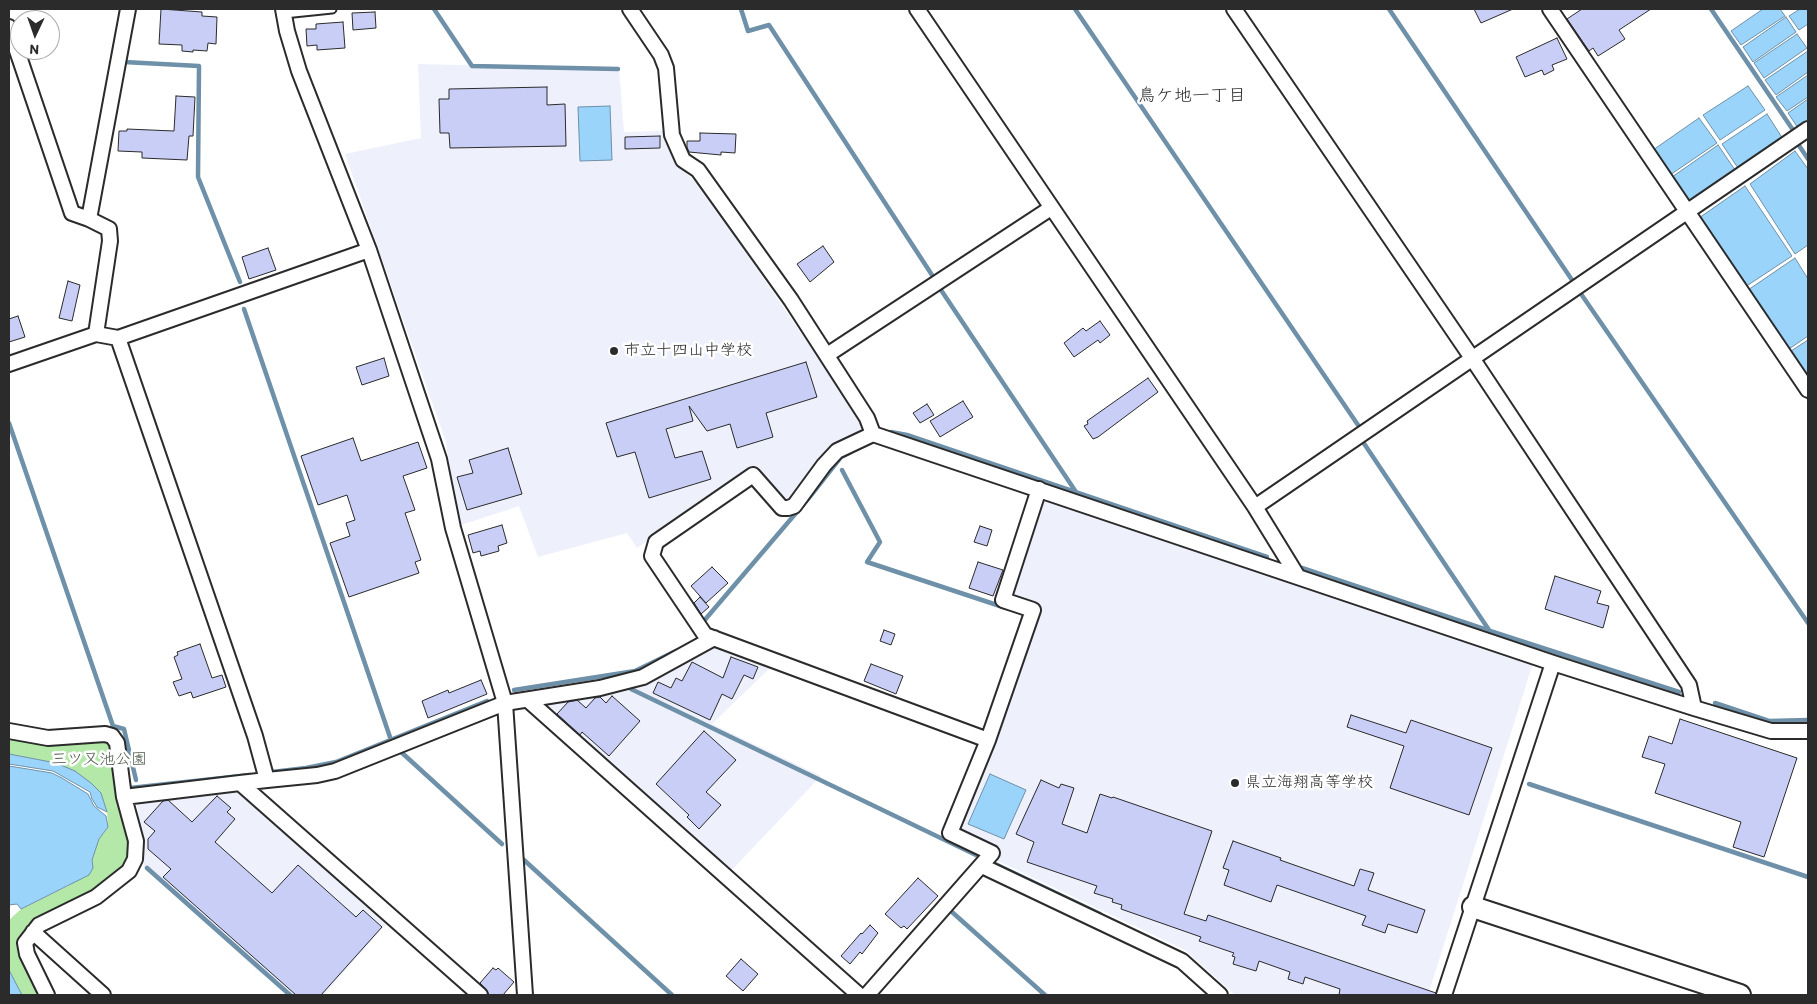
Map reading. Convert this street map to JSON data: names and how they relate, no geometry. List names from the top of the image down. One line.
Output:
{"districts":["鳥ケ地一丁目"],"parks":["三ツ又池公園"],"places":["市立十四山中学校","県立海翔高等学校"],"north":"bottom"}
